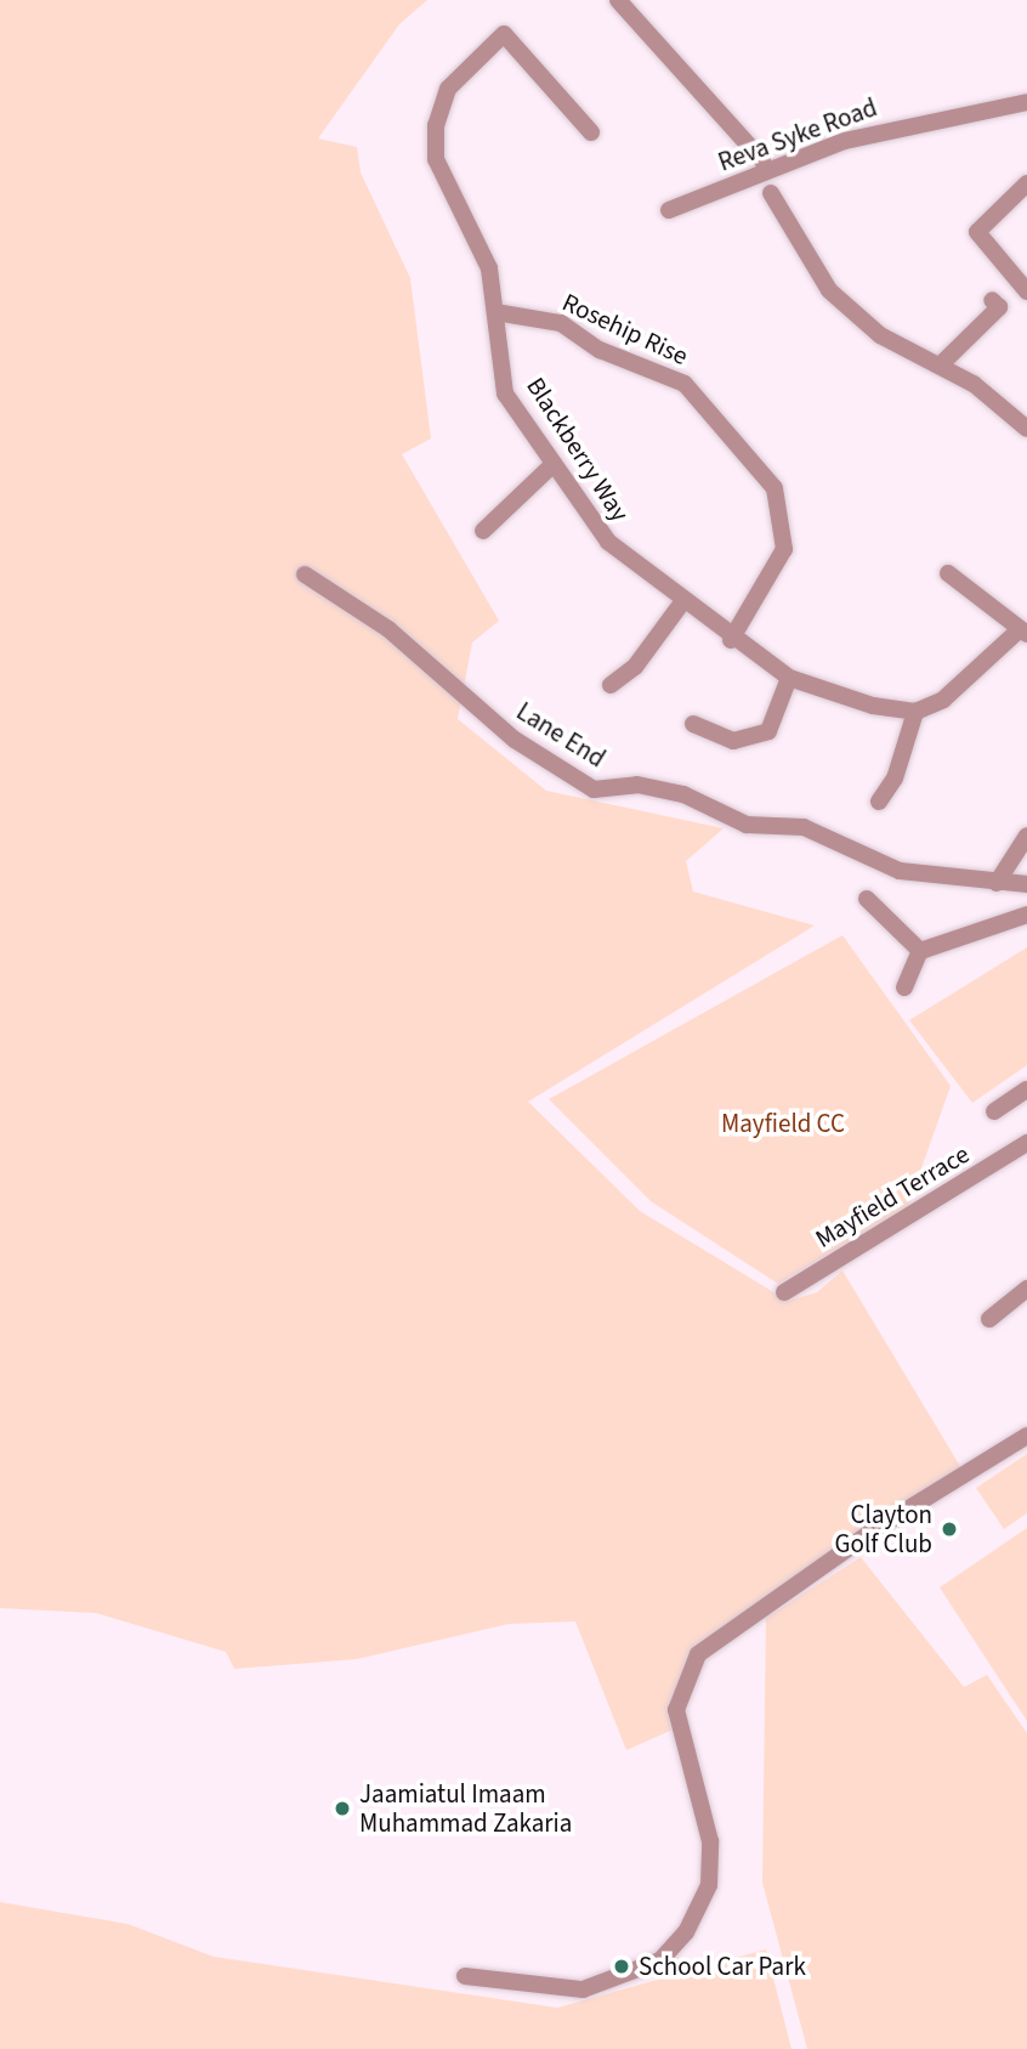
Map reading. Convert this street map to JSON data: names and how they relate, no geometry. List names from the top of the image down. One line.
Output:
{"streets":{"street":["Reva Syke Road","Rosehip Rise","Blackberry Way","Lane End","Mayfield Terrace"]},"crossings":[["Rosehip Rise","Blackberry Way"]],"parks":["Mayfield CC"],"places":["Clayton Golf Club","Jaamiatul Imaam Muhammad Zakaria","School Car Park"]}
